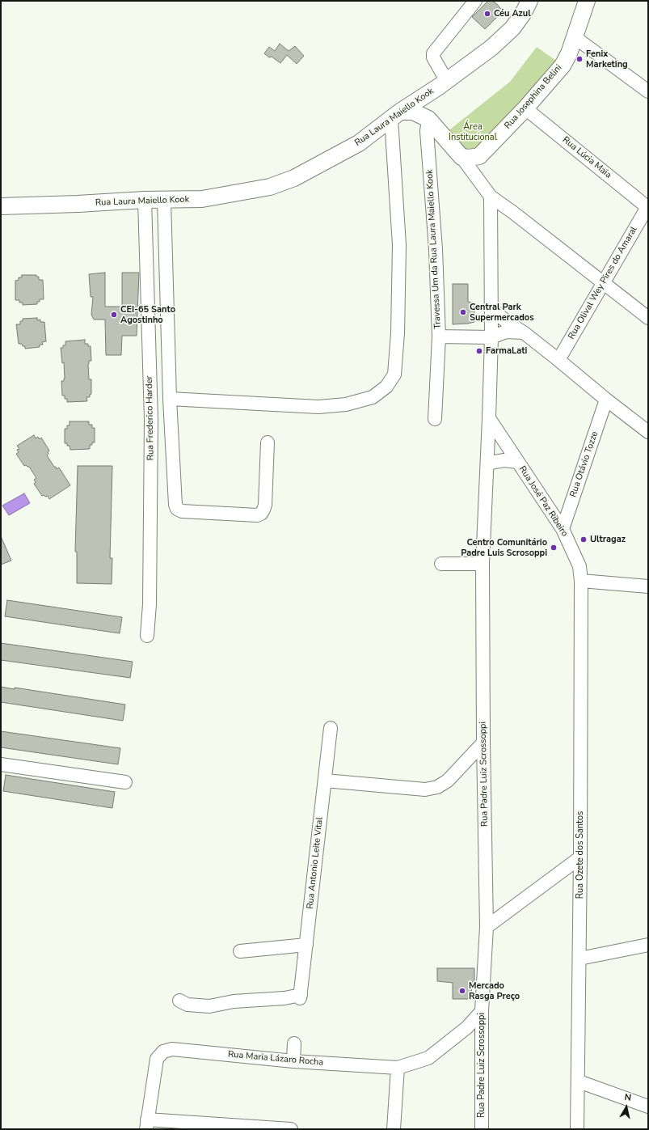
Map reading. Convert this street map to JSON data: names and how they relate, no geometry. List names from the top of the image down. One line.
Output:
{"streets":{"main road":["Rua Josephina Belini","Rua Laura Maiello Kook"],"street":["Rua Lúcia Maia","Travessa Um da Rua Laura Maiello Kook","Rua Olival Wey Pires do Amaral","Rua Frederico Harder","Rua Otávio Tozze","Rua José Paz Ribeiro","Rua Padre Luiz Scrossoppi","Rua Ozete dos Santos","Rua Antonio Leite Vital","Rua Maria Lázaro Rocha"]},"crossings":[["Rua Josephina Belini","Rua Lúcia Maia"],["Rua Laura Maiello Kook","Rua Frederico Harder"],["Rua Lúcia Maia","Rua Olival Wey Pires do Amaral"],["Rua Otávio Tozze","Rua José Paz Ribeiro"],["Rua José Paz Ribeiro","Rua Padre Luiz Scrossoppi"],["Rua José Paz Ribeiro","Rua Ozete dos Santos"]],"parks":["Área Institucional"],"places":["Céu Azul","Fenix Marketing","Central Park Supermercados","CEI-65 Santo Agostinho","FarmaLati","Ultragaz","Centro Comunitário Padre Luis Scrosoppi","Mercado Rasga Preço"],"north":"top"}
